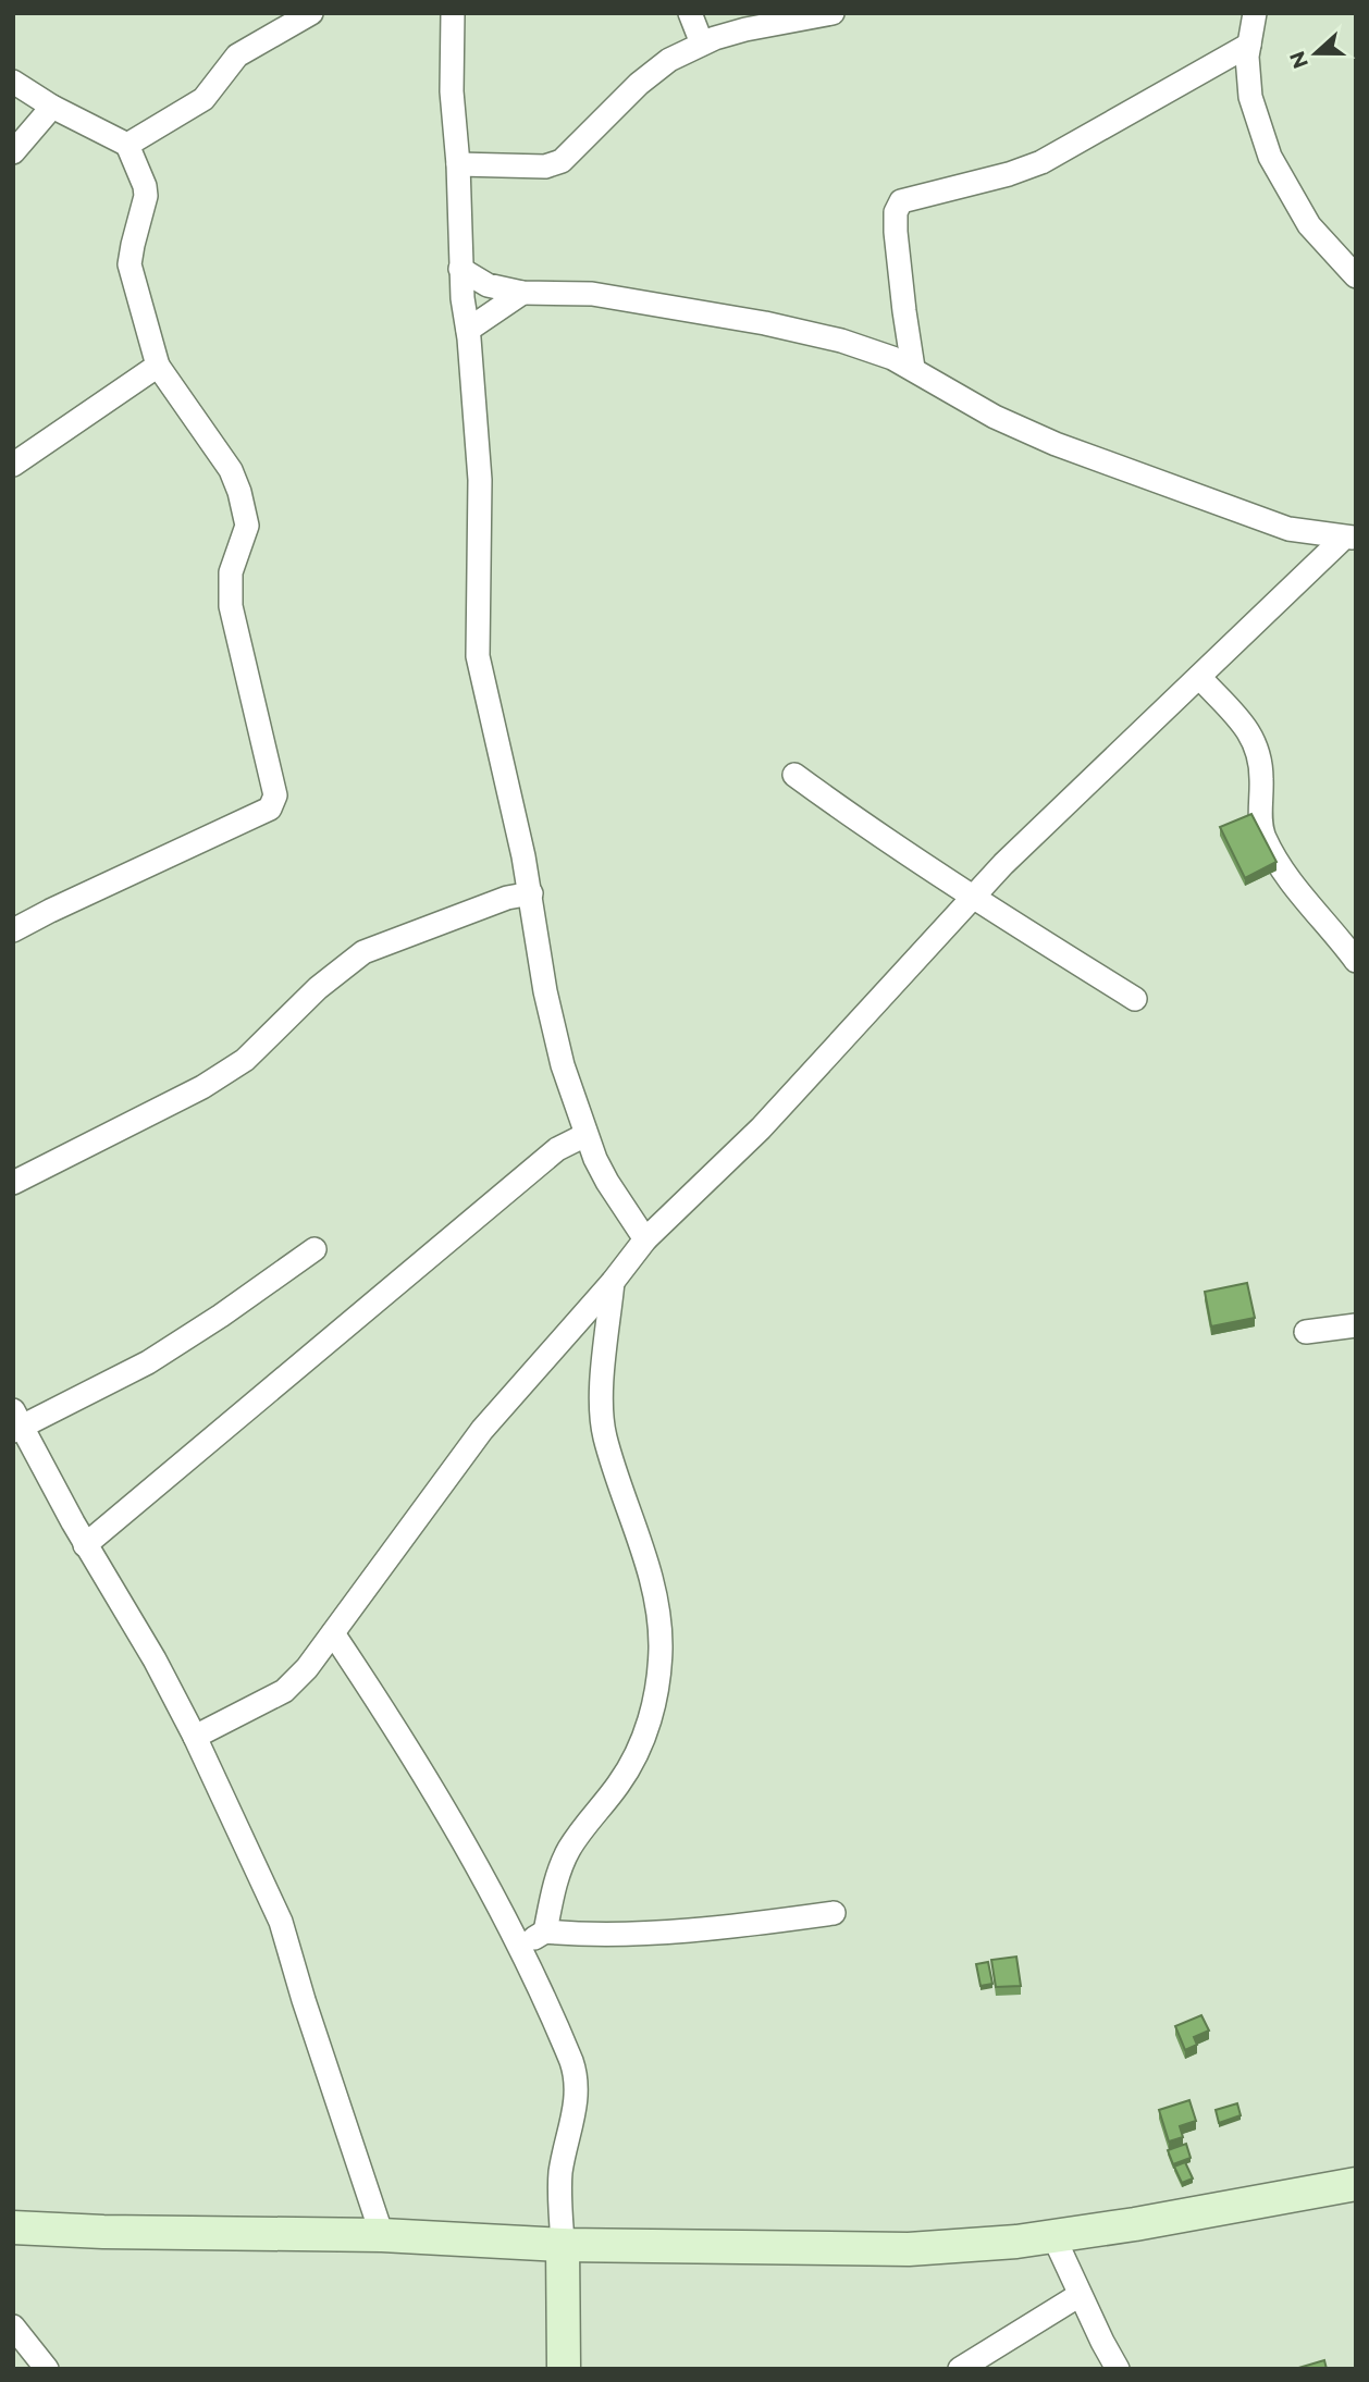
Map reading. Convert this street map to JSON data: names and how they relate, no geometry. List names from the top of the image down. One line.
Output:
{"north":"left"}
